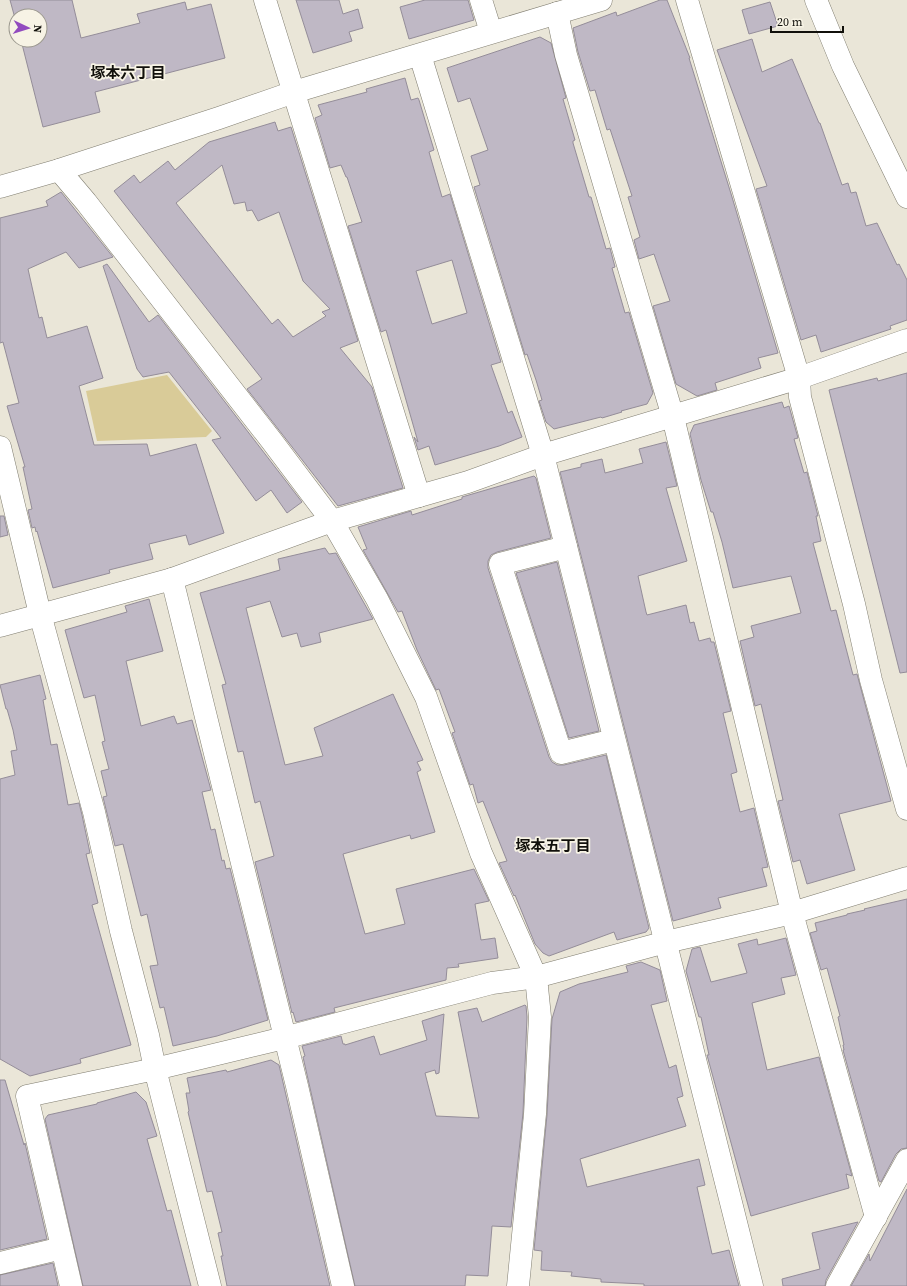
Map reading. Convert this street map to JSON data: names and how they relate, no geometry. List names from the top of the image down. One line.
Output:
{"districts":["塚本六丁目","塚本五丁目"],"scale_bar":"20 m","north":"right"}
